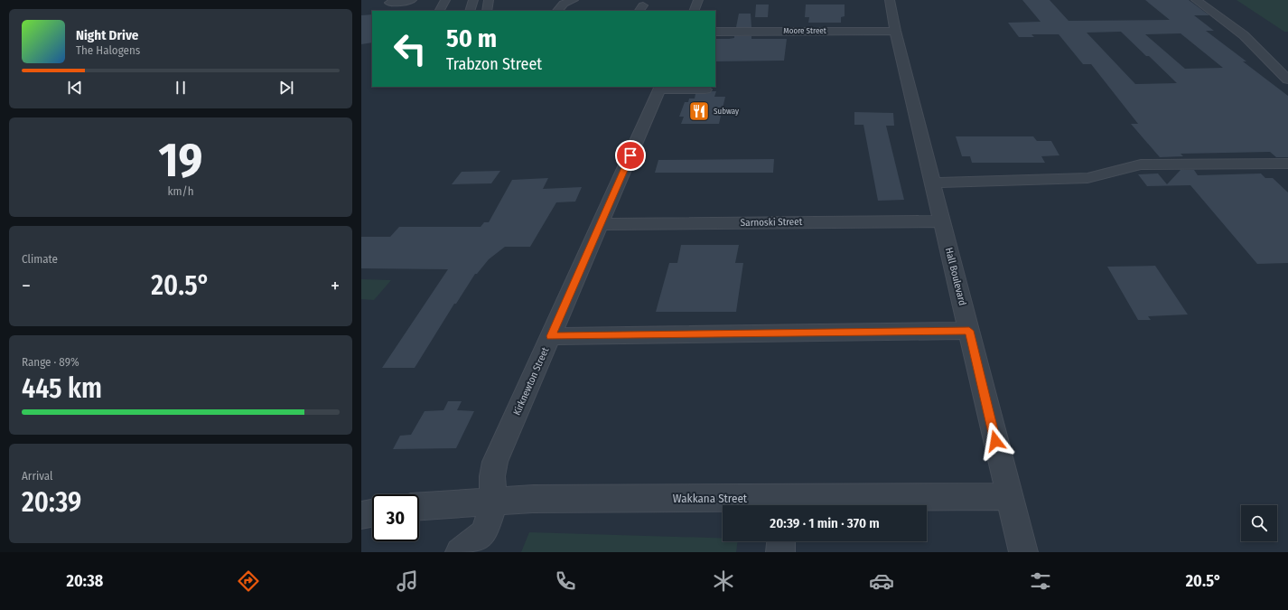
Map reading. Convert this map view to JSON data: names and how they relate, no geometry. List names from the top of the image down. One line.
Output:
{"streets":{"street":["Moore Street","Sarnoski Street","Hall Boulevard","Kirknewton Street","Wakkana Street"]},"crossings":[["Moore Street","Hall Boulevard"],["Sarnoski Street","Hall Boulevard"],["Sarnoski Street","Kirknewton Street"],["Hall Boulevard","Wakkana Street"],["Kirknewton Street","Wakkana Street"]],"places":{"restaurant":["Subway"]},"page":{"turn":["50 m","Trabzon Street"],"song":["Night Drive","The Halogens"],"tile":[["19","km/h"],"Climate",["Range · 89%","445 km"],["Arrival","20:39"]],"heat":["−","20.5°","+"],"limit":"30","trip":"20:39 · 1 min · 370 m","tabs":["20:38","20.5°"]}}
